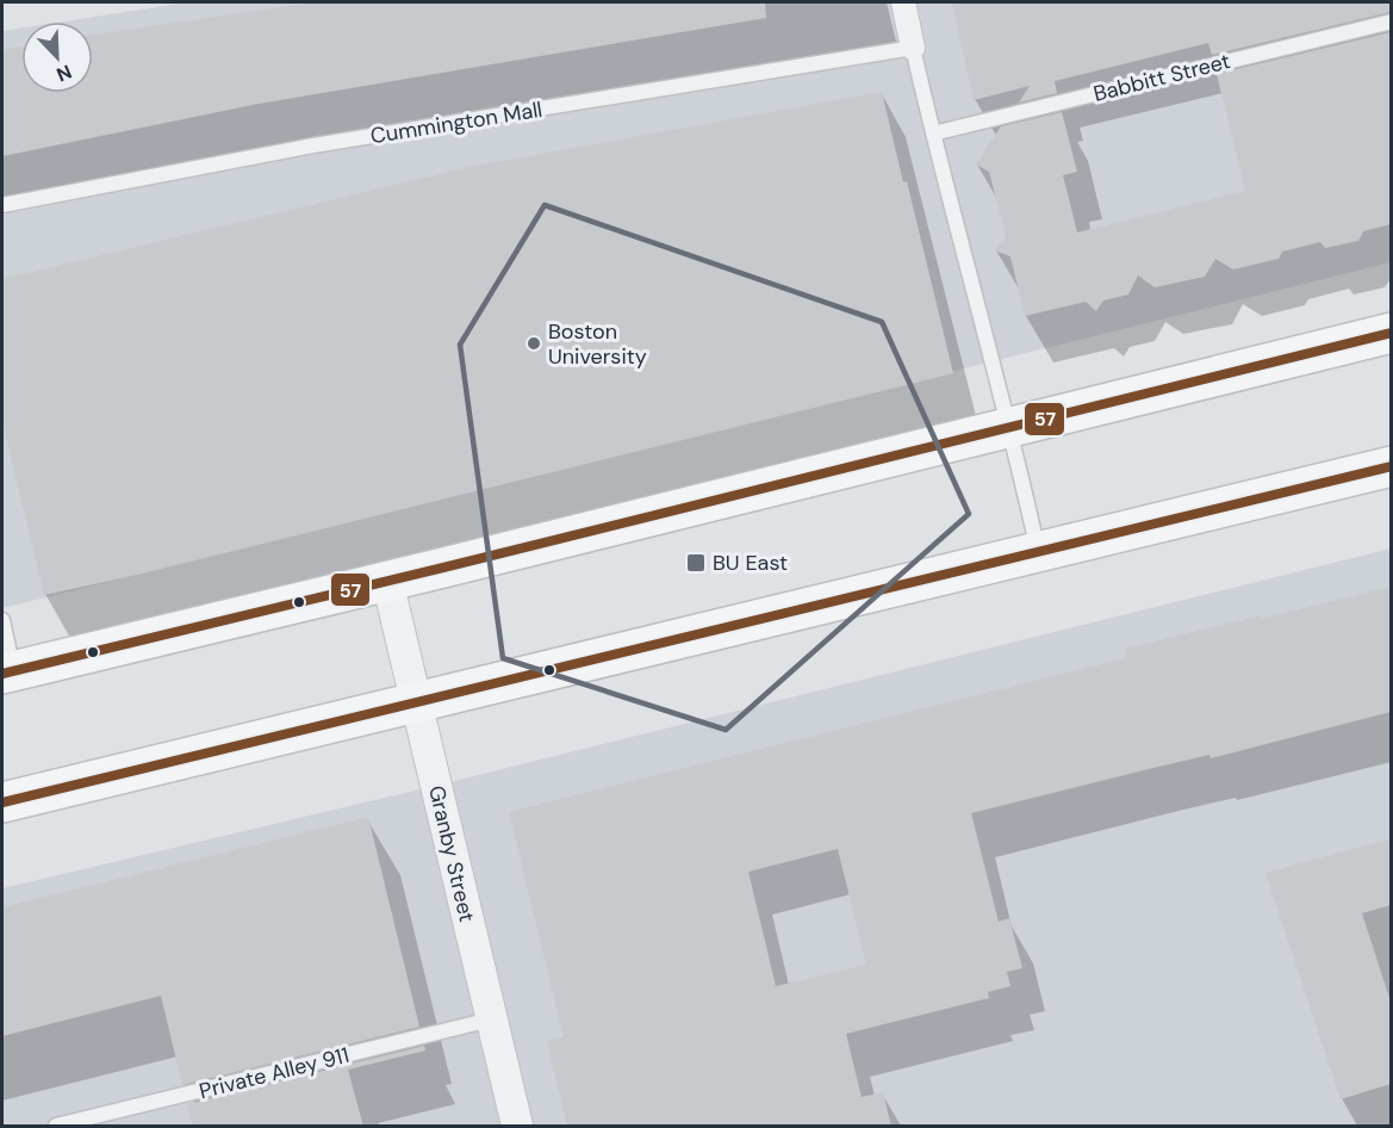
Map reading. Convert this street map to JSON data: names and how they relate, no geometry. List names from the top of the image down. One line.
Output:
{"streets":{"street":["Granby Street"],"lane":["Babbitt Street","Cummington Mall","Private Alley 911"]},"crossings":[["Granby Street","Private Alley 911"]],"places":{"other":["Boston University"],"transit":["BU East"]},"lines":["transit line 57"],"north":"bottom right"}
